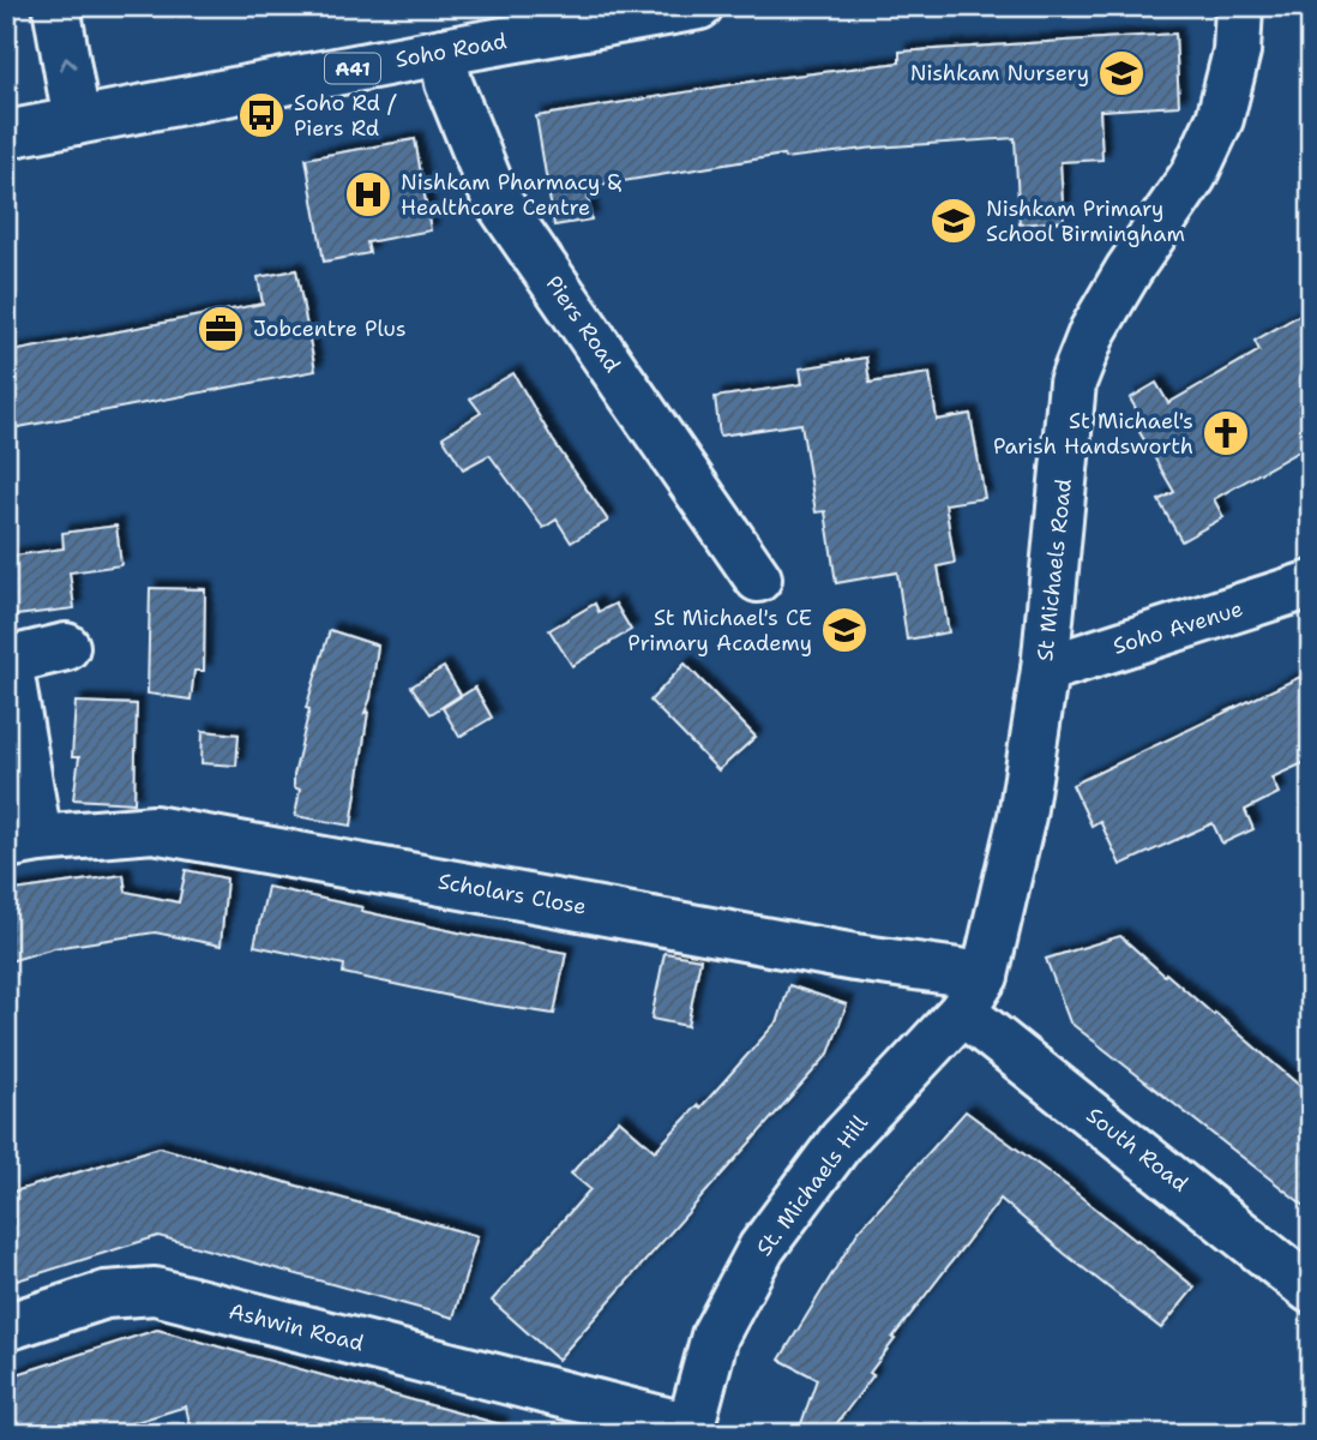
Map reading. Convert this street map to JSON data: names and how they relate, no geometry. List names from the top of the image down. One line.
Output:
{"streets":{"main road":["Soho Road","A41","Piers Road","St Michaels Road","Soho Avenue","Scholars Close","South Road","St. Michaels Hill","Ashwin Road"]},"crossings":[["Soho Road","Piers Road"],["St Michaels Road","Soho Avenue"],["St Michaels Road","Scholars Close"],["St Michaels Road","South Road"],["St Michaels Road","St. Michaels Hill"],["Scholars Close","South Road"],["Scholars Close","St. Michaels Hill"],["South Road","St. Michaels Hill"]],"places":{"school or university":["Nishkam Nursery","Nishkam Primary School Birmingham","St Michael's CE Primary Academy"],"bus stop":["Soho Rd / Piers Rd"],"hospital":["Nishkam Pharmacy & Healthcare Centre"],"office":["Jobcentre Plus"],"church":["St Michael's Parish Handsworth"]}}
